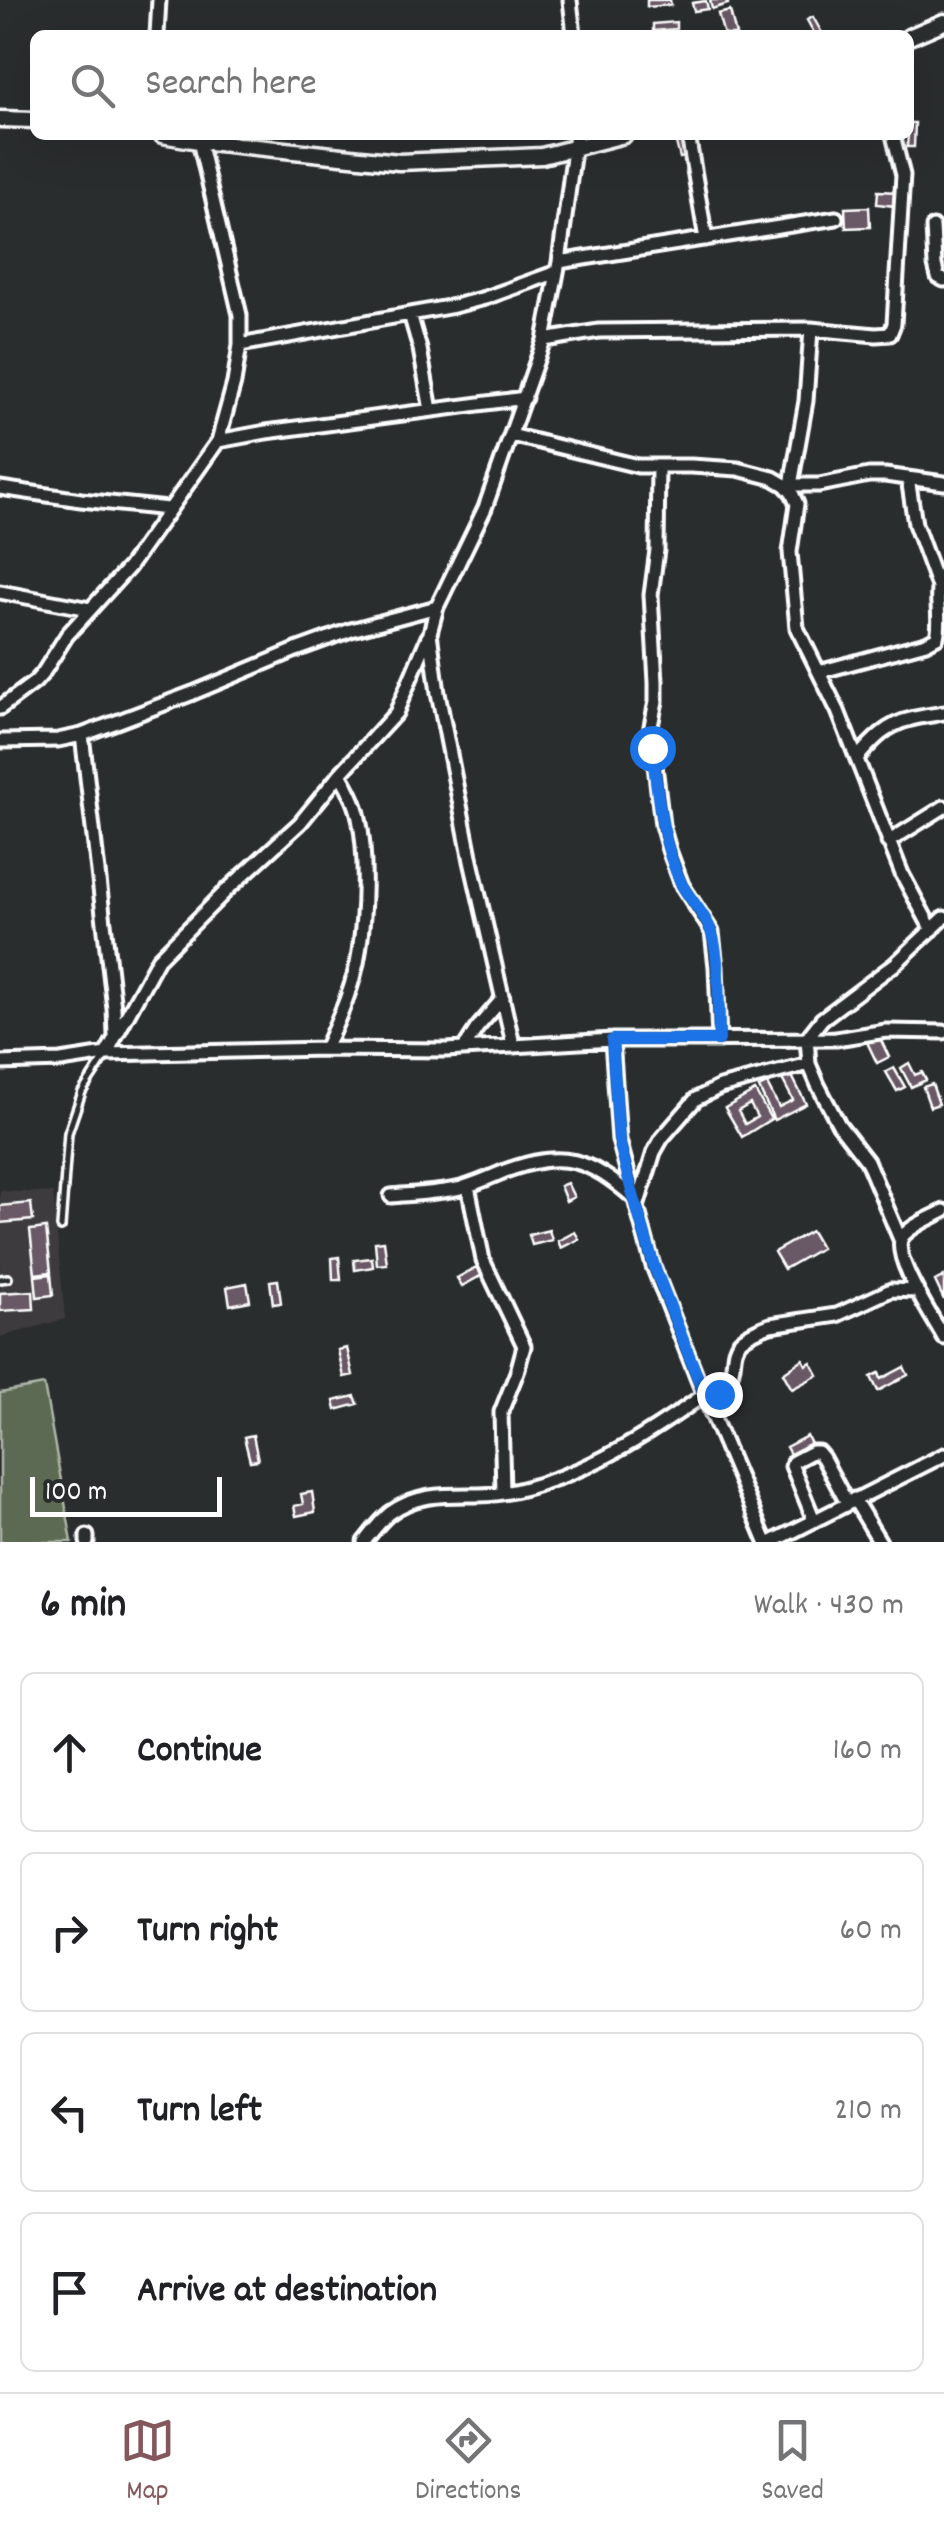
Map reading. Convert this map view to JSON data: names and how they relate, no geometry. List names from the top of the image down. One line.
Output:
{"scale_bar":"100 m","page":{"search":"Search here","scale":"100 m","heading":["6 min","Walk · 430 m"],"list":[["Continue","160 m"],["Turn right","60 m"],["Turn left","210 m"],"Arrive at destination"],"nav":["Map","Directions","Saved"]}}
